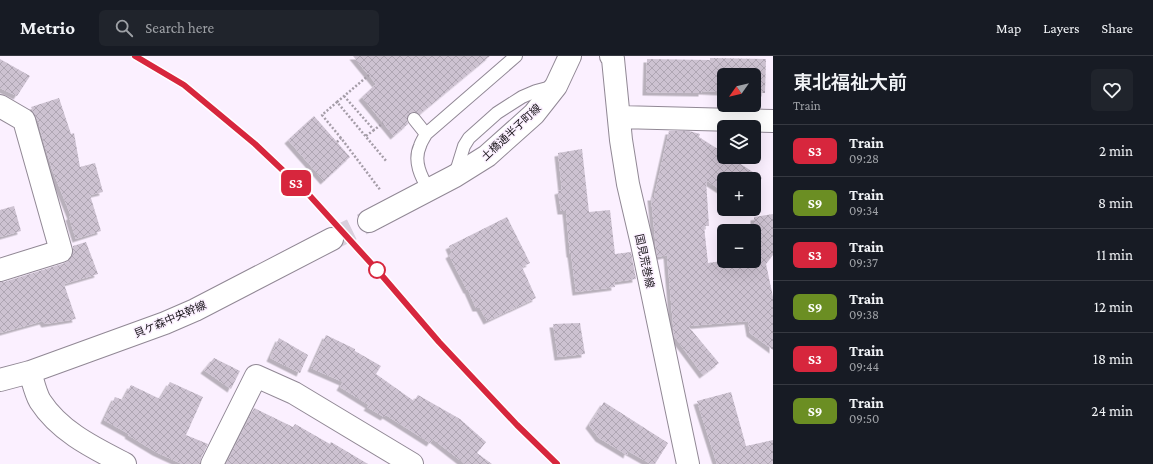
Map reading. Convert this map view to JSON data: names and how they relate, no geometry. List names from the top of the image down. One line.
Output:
{"streets":{"street":["土橋通半子町線","国見荒巻線","貝ケ森中央幹線"]},"north":"bottom left","page":{"header":"Metrio","search":"Search here","nav":["Map","Layers","Share"],"on_map":"S3","heading":["東北福祉大前","Train"],"map_buttons":["+","−"],"list":[{"mark":"S3","name":"Train","note":"09:28","value":"2 min"},{"mark":"S9","name":"Train","note":"09:34","value":"8 min"},{"mark":"S3","name":"Train","note":"09:37","value":"11 min"},{"mark":"S9","name":"Train","note":"09:38","value":"12 min"},{"mark":"S3","name":"Train","note":"09:44","value":"18 min"},{"mark":"S9","name":"Train","note":"09:50","value":"24 min"}]}}
